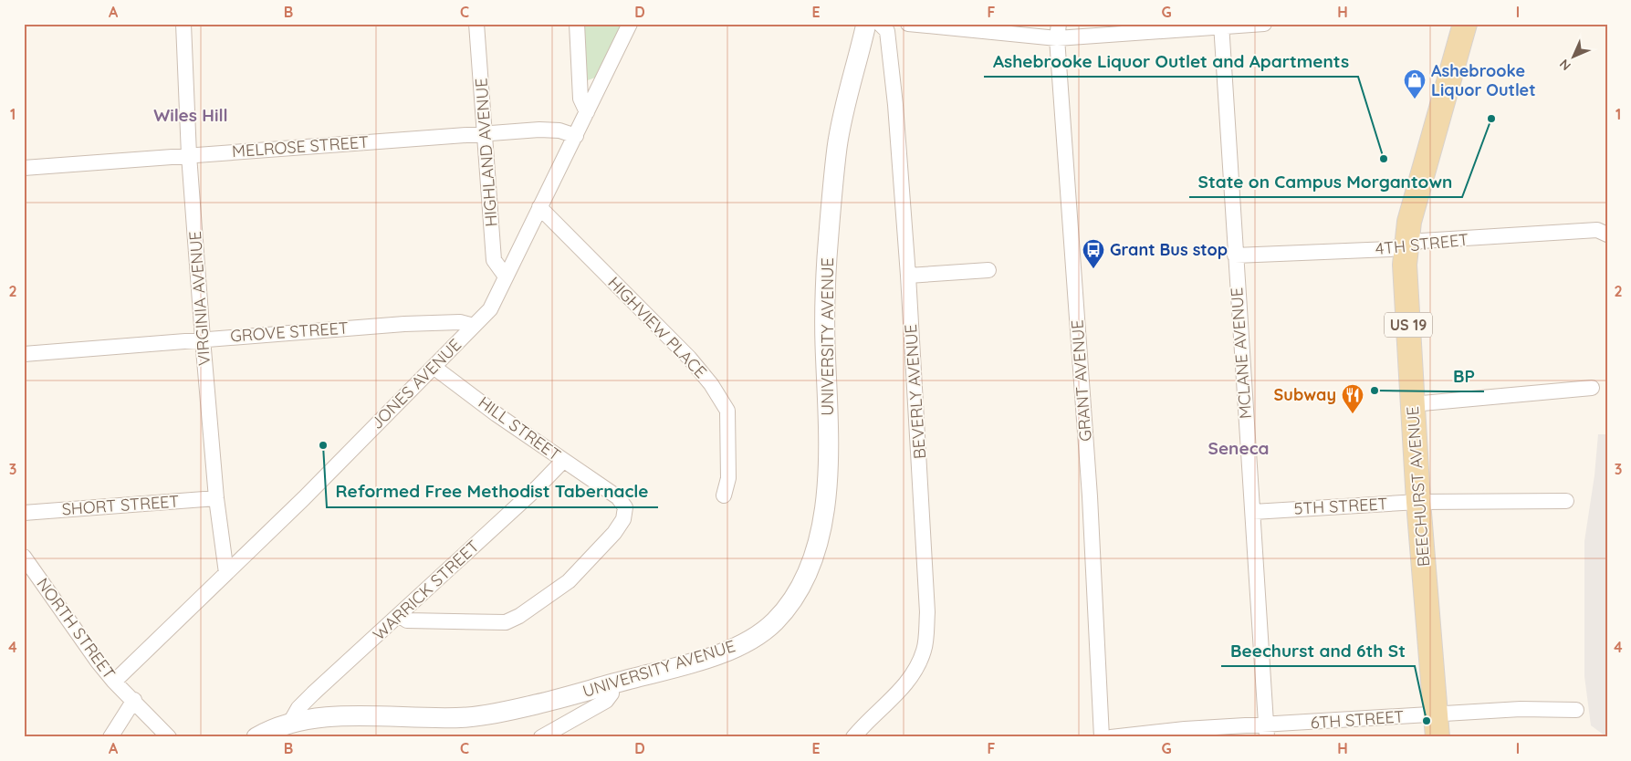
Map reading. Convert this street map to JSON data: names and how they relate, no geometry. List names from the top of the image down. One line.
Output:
{"streets":{"main road":["US 19","BEECHURST AVENUE"],"street":["MELROSE STREET","HIGHLAND AVENUE","4TH STREET","VIRGINIA AVENUE","HIGHVIEW PLACE","GROVE STREET","UNIVERSITY AVENUE","MCLANE AVENUE","GRANT AVENUE","JONES AVENUE","BEVERLY AVENUE","HILL STREET","SHORT STREET","5TH STREET","WARRICK STREET","NORTH STREET","6TH STREET"]},"crossings":[["MELROSE STREET","HIGHLAND AVENUE"],["MELROSE STREET","VIRGINIA AVENUE"],["MELROSE STREET","JONES AVENUE"],["HIGHLAND AVENUE","JONES AVENUE"],["4TH STREET","MCLANE AVENUE"],["4TH STREET","BEECHURST AVENUE"],["VIRGINIA AVENUE","GROVE STREET"],["VIRGINIA AVENUE","JONES AVENUE"],["VIRGINIA AVENUE","SHORT STREET"],["HIGHVIEW PLACE","JONES AVENUE"],["GROVE STREET","JONES AVENUE"],["UNIVERSITY AVENUE","WARRICK STREET"],["MCLANE AVENUE","5TH STREET"],["MCLANE AVENUE","6TH STREET"],["JONES AVENUE","HILL STREET"],["JONES AVENUE","NORTH STREET"],["HILL STREET","WARRICK STREET"],["BEECHURST AVENUE","5TH STREET"],["BEECHURST AVENUE","6TH STREET"]],"districts":["Wiles Hill","Seneca"],"places":{"shop":["Ashebrooke Liquor Outlet"],"other":["State on Campus Morgantown","Ashebrooke Liquor Outlet and Apartments","BP","Reformed Free Methodist Tabernacle","Beechurst and 6th St"],"bus stop":["Grant Bus stop"],"restaurant":["Subway"]},"north":"bottom left","grid":{"columns":["A","B","C","D","E","F","G","H","I"],"rows":["1","2","3","4"]}}
